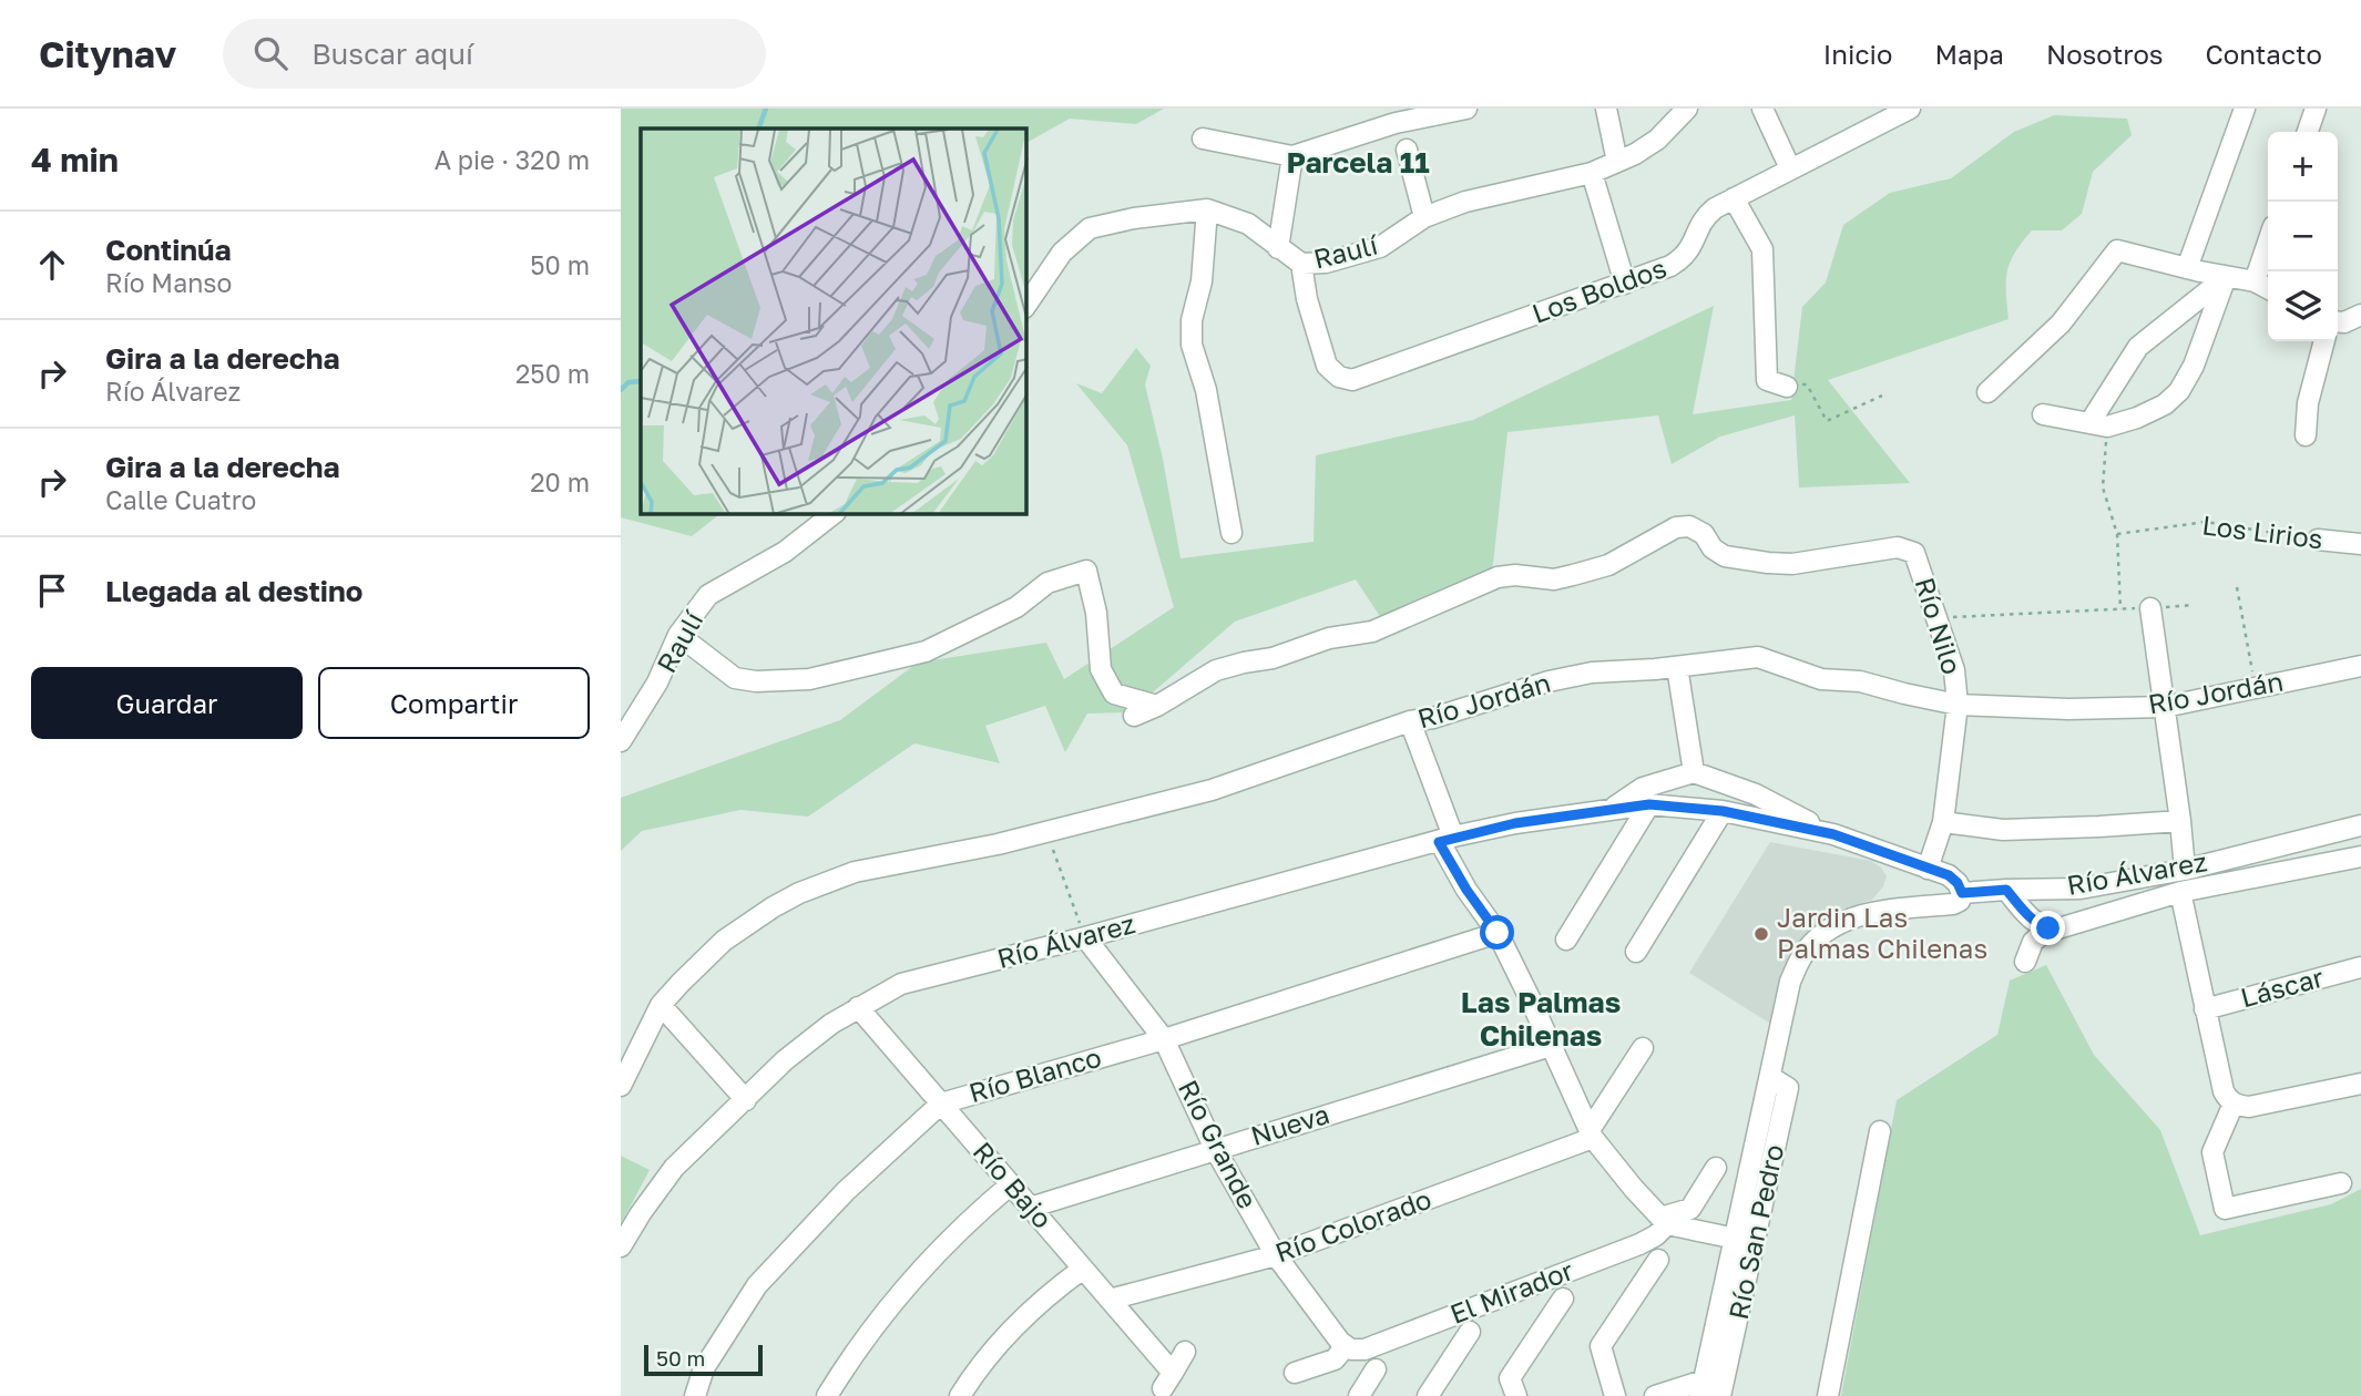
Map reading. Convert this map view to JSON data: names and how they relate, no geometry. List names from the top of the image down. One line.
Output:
{"streets":{"street":["Raulí","Los Boldos","Los Lirios","Río Nilo","Río Jordán","Río Álvarez","Láscar","Río Blanco","Nueva","Río Grande","Río Bajo","Río Colorado","Río San Pedro","El Mirador"]},"crossings":[["Raulí","Los Boldos"],["Río Nilo","Río Jordán"],["Río Nilo","Río Álvarez"],["Río Álvarez","Río Grande"],["Río Álvarez","Río Bajo"],["Río Álvarez","Río San Pedro"],["Río Blanco","Río Grande"],["Río Blanco","Río Bajo"],["Nueva","Río Grande"],["Nueva","Río Bajo"],["Río Grande","Río Colorado"],["Río Grande","El Mirador"],["Río Bajo","Río Colorado"]],"districts":["Parcela 11","Las Palmas Chilenas"],"places":["Jardin Las Palmas Chilenas"],"scale_bar":"50 m","page":{"header":"Citynav","search":"Buscar aquí","nav":["Inicio","Mapa","Nosotros","Contacto"],"heading":["4 min","A pie · 320 m"],"map_buttons":["+","−"],"list":[["Continúa","Río Manso","50 m"],["Gira a la derecha","Río Álvarez","250 m"],["Gira a la derecha","Calle Cuatro","20 m"],"Llegada al destino"],"buttons":["Guardar","Compartir"],"scale":"50 m"}}
